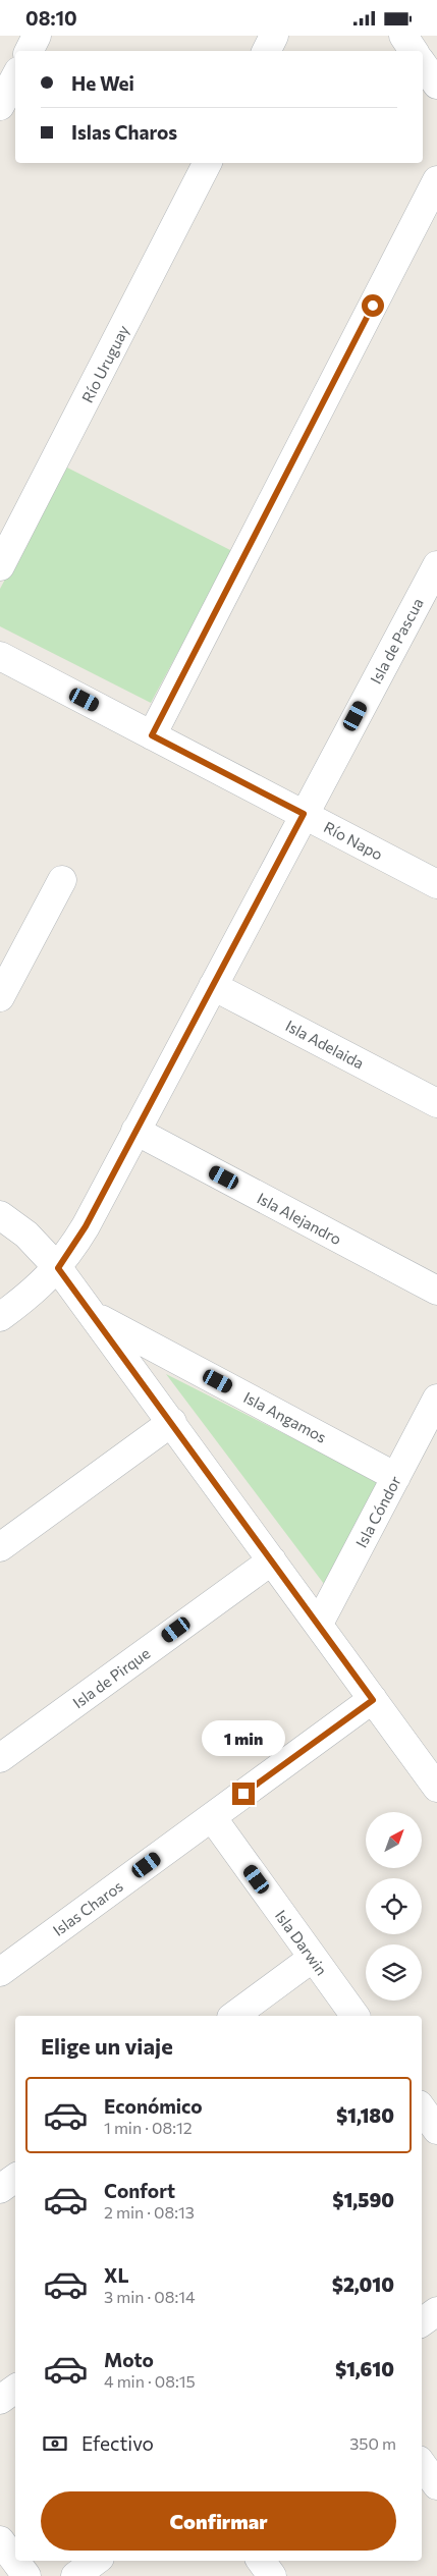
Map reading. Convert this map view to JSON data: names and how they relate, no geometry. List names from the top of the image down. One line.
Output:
{"streets":{"street":["Río Uruguay","Isla de Pascua","Río Napo","Isla Adelaida","Isla Alejandro","Isla Angamos","Isla Cóndor","Isla de Pirque","Islas Charos","Isla Darwin"]},"crossings":[["Isla de Pascua","Río Napo"],["Isla de Pascua","Isla Adelaida"],["Isla de Pascua","Isla Alejandro"],["Isla Angamos","Isla Cóndor"],["Islas Charos","Isla Darwin"]],"north":"top right","page":{"status":"08:10","banner":["He Wei","Islas Charos"],"bubble":"1 min","heading":"Elige un viaje","list":[{"name":"Económico","note":"1 min · 08:12","value":"$1,180"},{"name":"Confort","note":"2 min · 08:13","value":"$1,590"},{"name":"XL","note":"3 min · 08:14","value":"$2,010"},{"name":"Moto","note":"4 min · 08:15","value":"$1,610"}],"pay":["Efectivo","350 m"],"buttons":"Confirmar"}}
